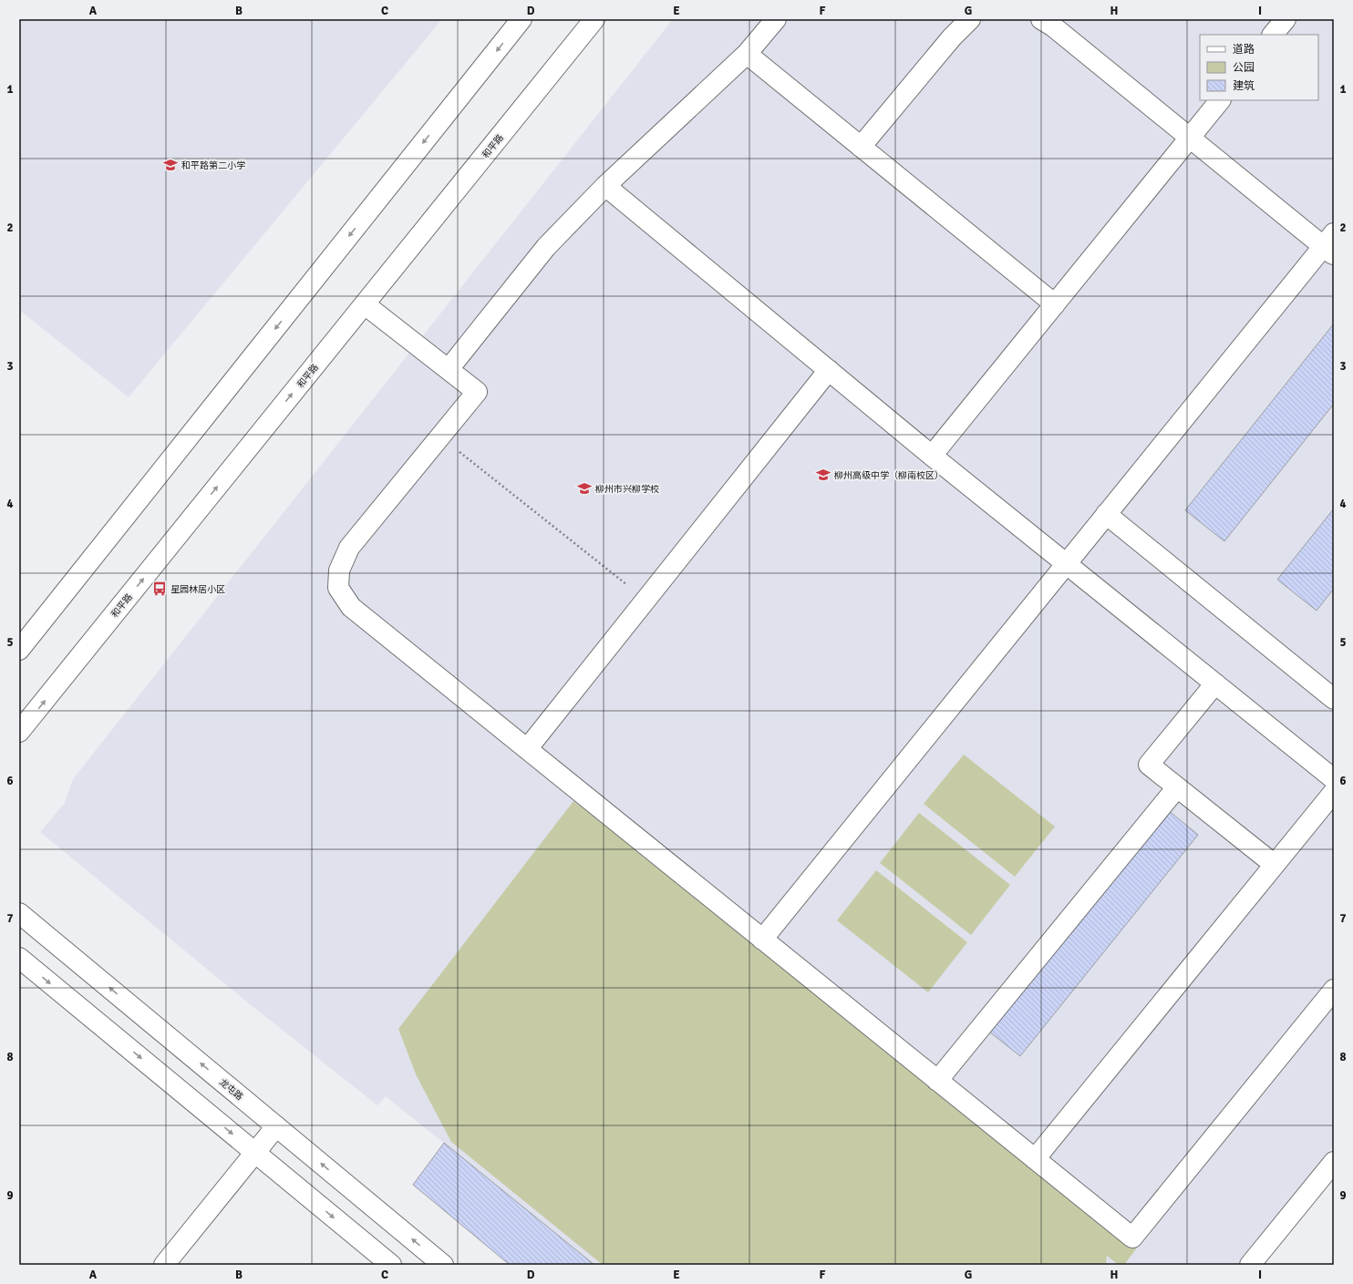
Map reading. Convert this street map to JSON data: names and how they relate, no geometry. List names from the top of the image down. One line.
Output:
{"streets":{"main road":["和平路","龙屯路"]},"places":{"school or university":["和平路第二小学","柳州高级中学（柳南校区）","柳州市兴柳学校"],"bus stop":["星园林居小区"]},"legend":["道路","公园","建筑"],"grid":{"columns":["A","B","C","D","E","F","G","H","I"],"rows":["1","2","3","4","5","6","7","8","9"]}}
